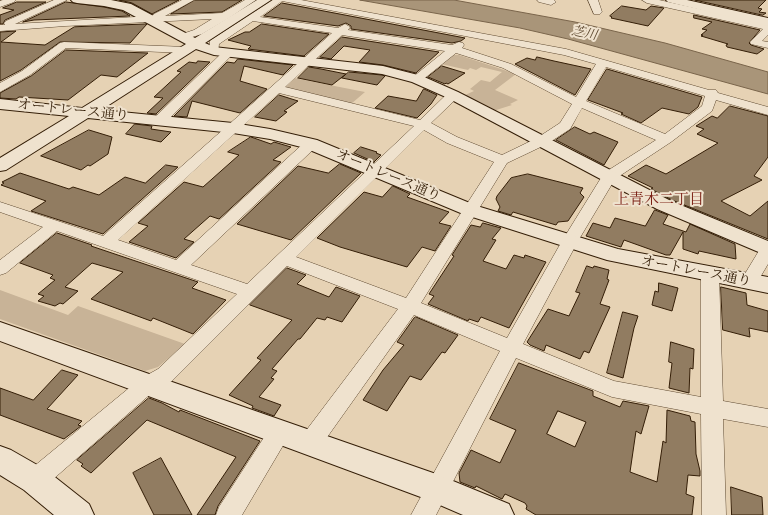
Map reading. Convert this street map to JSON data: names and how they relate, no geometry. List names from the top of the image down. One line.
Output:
{"streets":{"street":["オートレース通り"]},"districts":["上青木二丁目"],"water":["芝川"]}
